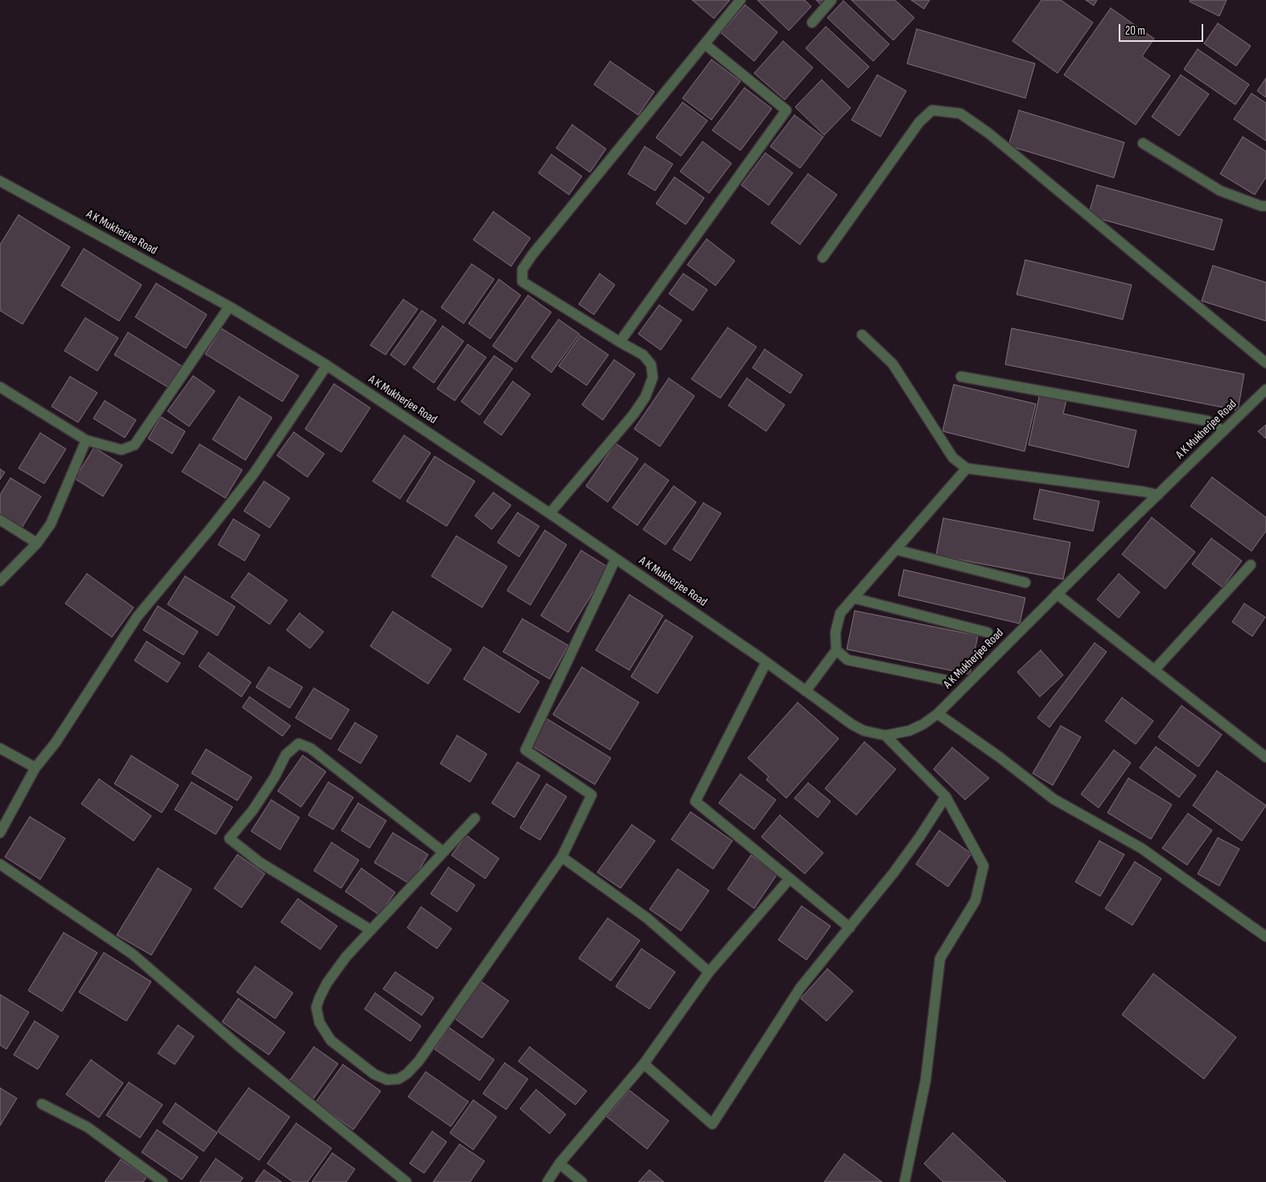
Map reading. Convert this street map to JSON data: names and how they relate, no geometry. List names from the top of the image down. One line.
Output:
{"streets":{"street":["A K Mukherjee Road"]},"scale_bar":"20 m"}
